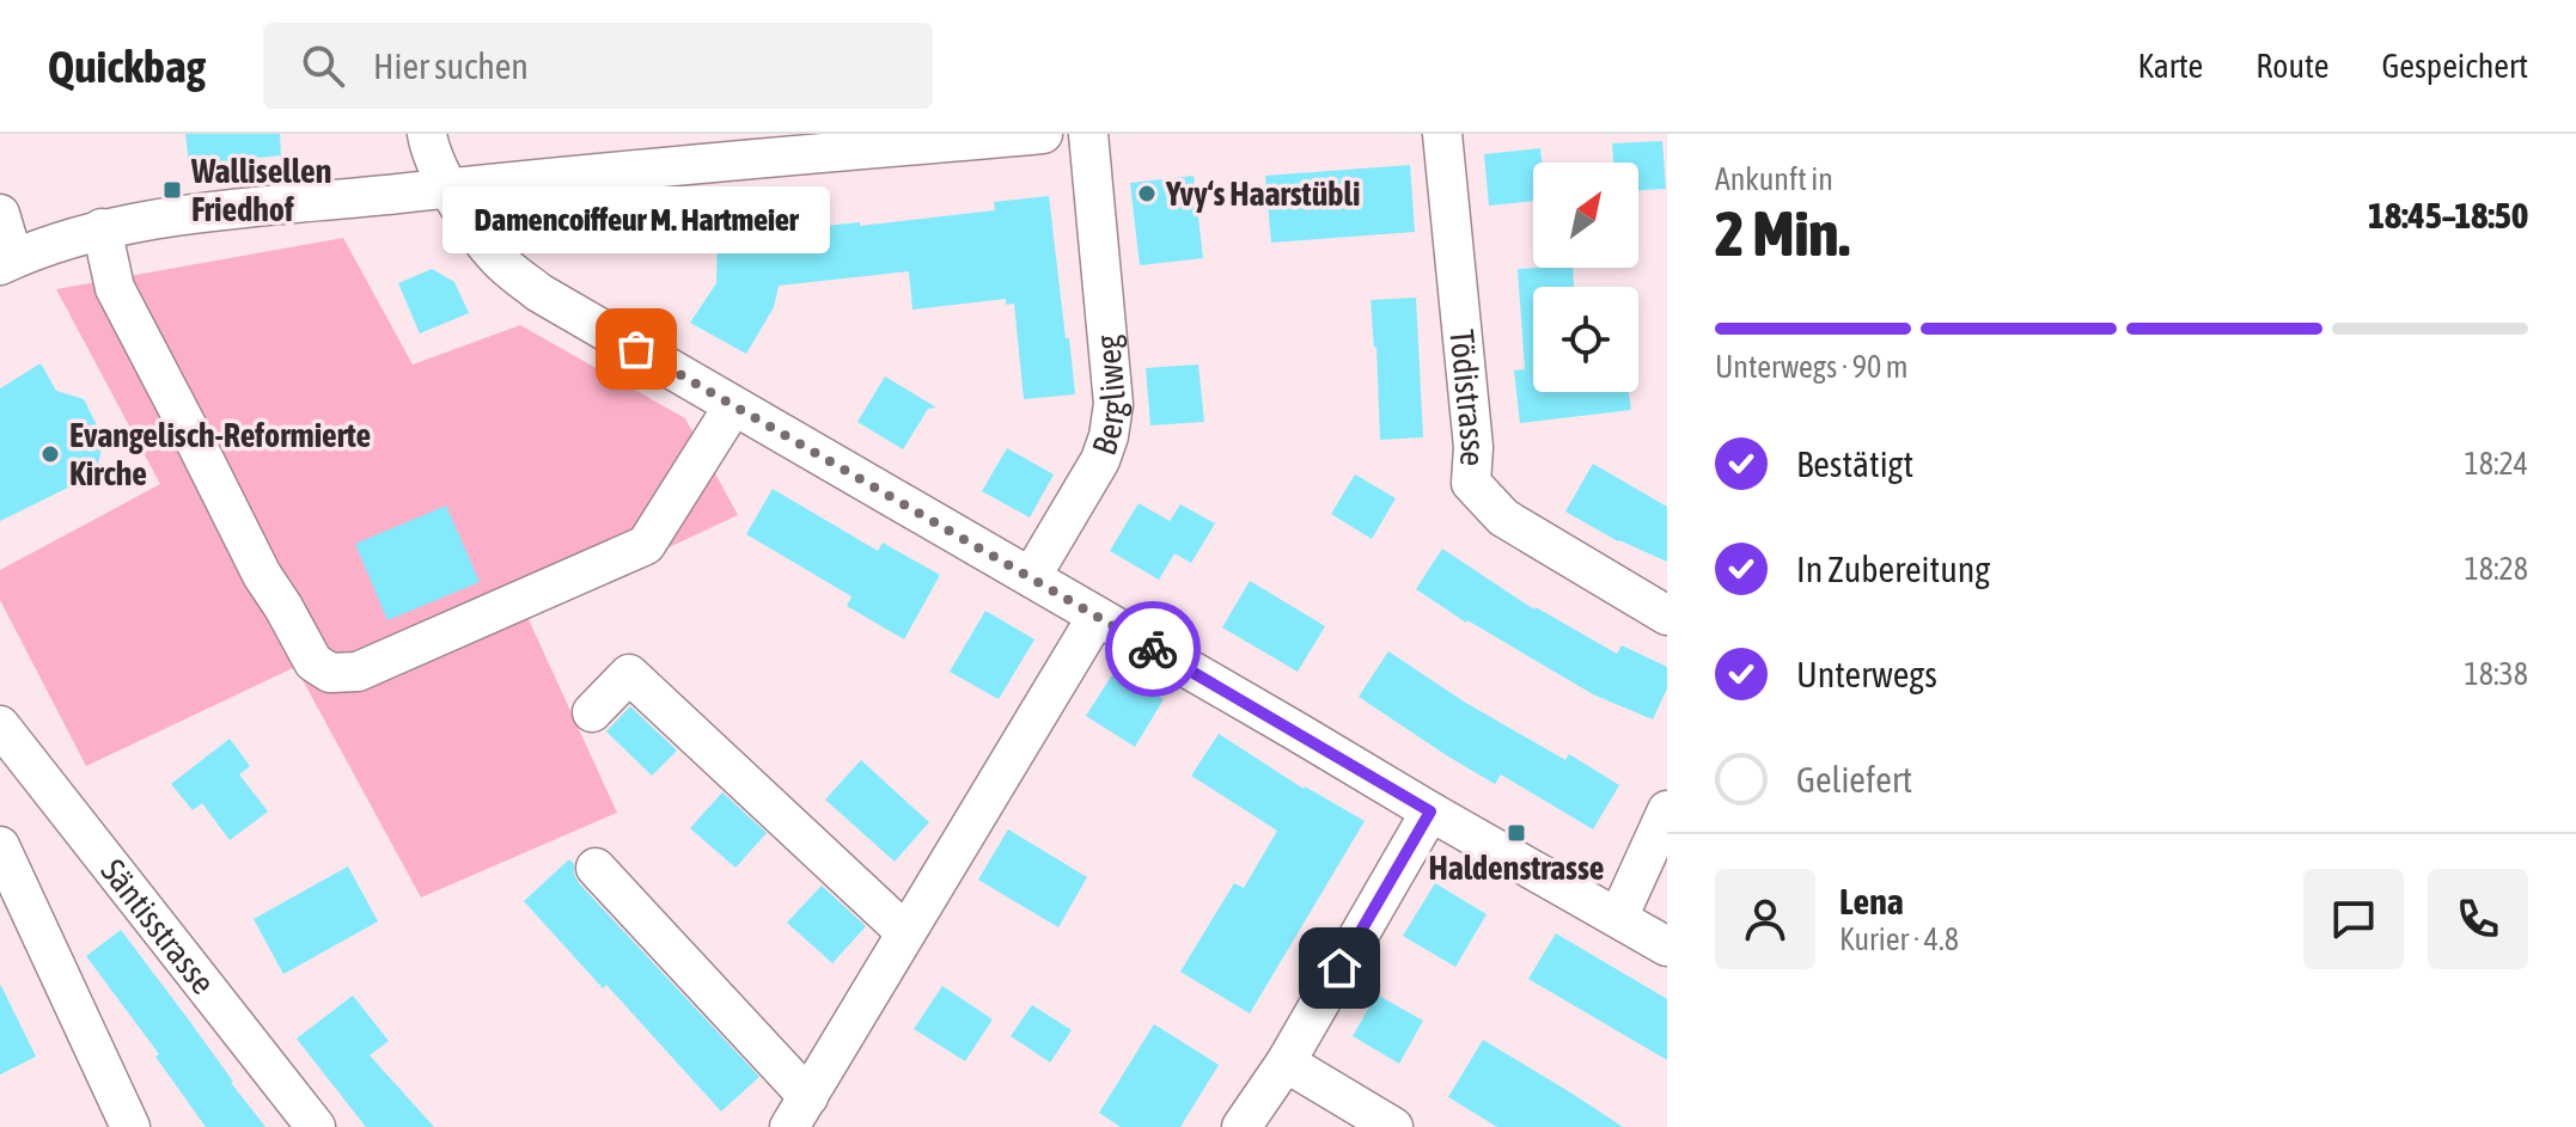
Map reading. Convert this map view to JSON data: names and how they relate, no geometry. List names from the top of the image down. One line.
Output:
{"streets":{"street":["Bergliweg","Tödistrasse","Säntisstrasse"]},"places":{"transit":["Wallisellen Friedhof","Haldenstrasse"],"other":["Yvy‘s Haarstübli","Damencoiffeur M. Hartmeier","Evangelisch-Reformierte Kirche"]},"north":"top right","page":{"header":"Quickbag","search":"Hier suchen","nav":["Karte","Route","Gespeichert"],"heading":["2 Min.","Ankunft in","18:45–18:50"],"panel":["Lena","Kurier · 4.8"],"bubble":"Damencoiffeur M. Hartmeier","bar":"Unterwegs · 90 m","list":[["Bestätigt","18:24"],["In Zubereitung","18:28"],["Unterwegs","18:38"],"Geliefert"]}}
